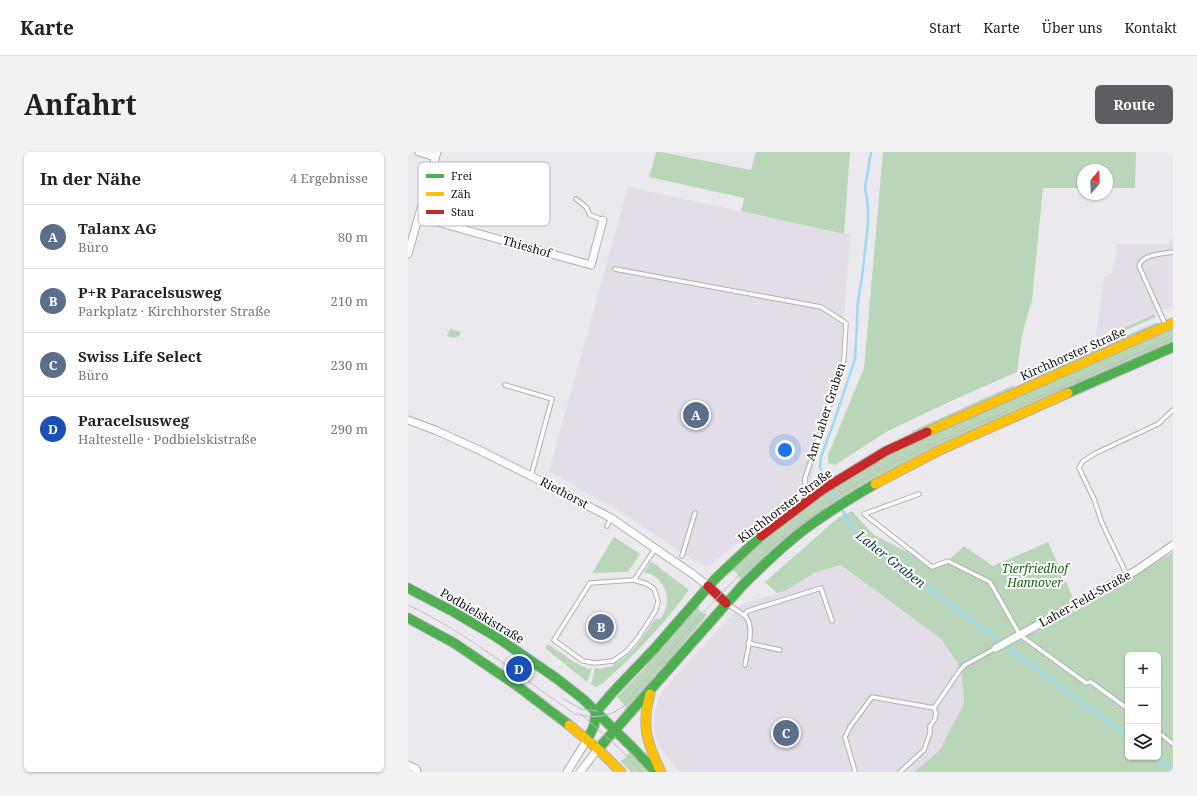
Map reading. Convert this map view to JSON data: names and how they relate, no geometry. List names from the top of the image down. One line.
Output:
{"streets":{"main road":["Kirchhorster Straße","Podbielskistraße"],"street":["Thieshof","Riethorst","Laher-Feld-Straße"],"lane":["Am Laher Graben"]},"crossings":[["Kirchhorster Straße","Am Laher Graben"],["Kirchhorster Straße","Riethorst"],["Kirchhorster Straße","Podbielskistraße"]],"water":["Laher Graben"],"parks":["Tierfriedhof Hannover"],"legend":["Frei","Zäh","Stau"],"north":"top","page":{"header":"Karte","nav":["Start","Karte","Über uns","Kontakt"],"title":"Anfahrt","buttons":"Route","heading":["In der Nähe","4 Ergebnisse"],"list":[{"mark":"A","name":"Talanx AG","note":"Büro","value":"80 m"},{"mark":"B","name":"P+R Paracelsusweg","note":"Parkplatz · Kirchhorster Straße","value":"210 m"},{"mark":"C","name":"Swiss Life Select","note":"Büro","value":"230 m"},{"mark":"D","name":"Paracelsusweg","note":"Haltestelle · Podbielskistraße","value":"290 m"}],"pins":["A","B","D","C"],"map_buttons":["+","−"]}}
